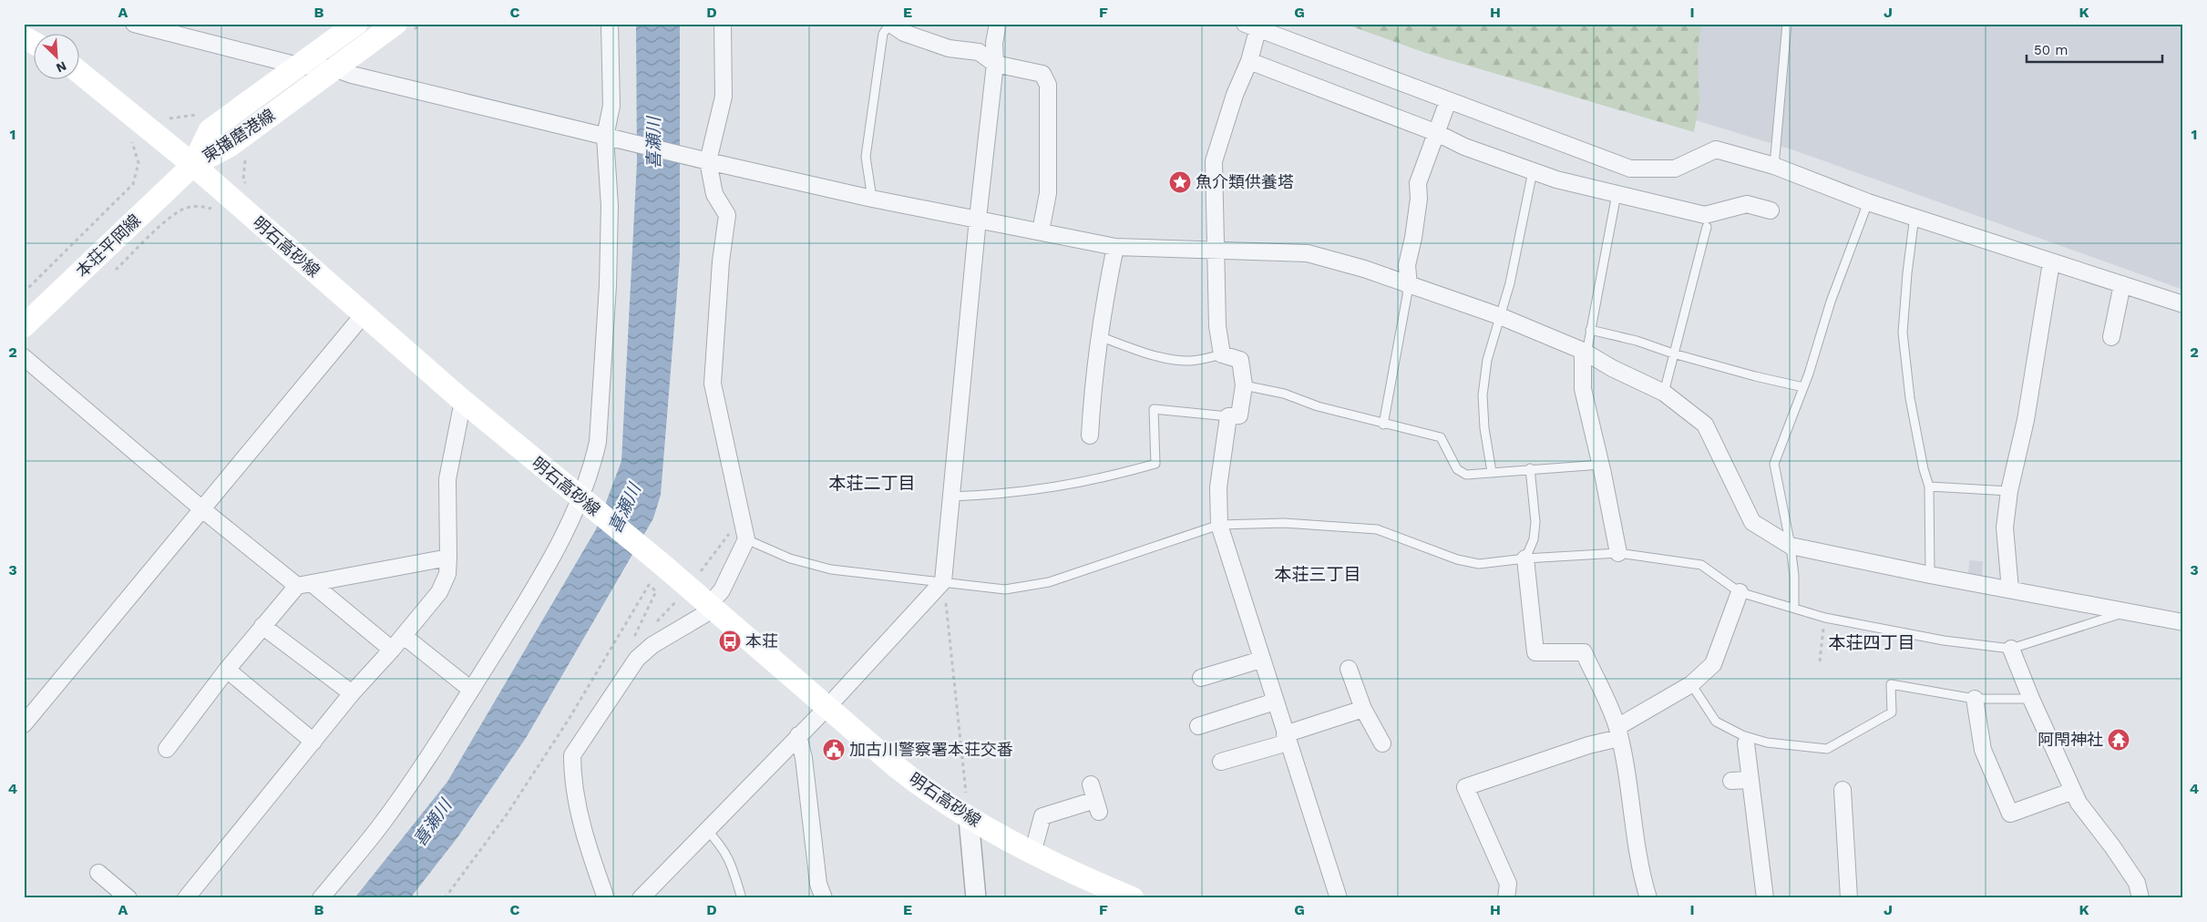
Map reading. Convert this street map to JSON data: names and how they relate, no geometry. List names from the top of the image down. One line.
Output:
{"streets":{"main road":["東播磨港線","本荘平岡線","明石高砂線"]},"crossings":[["東播磨港線","本荘平岡線"],["東播磨港線","明石高砂線"],["本荘平岡線","明石高砂線"]],"districts":["本荘二丁目","本荘三丁目","本荘四丁目"],"water":["喜瀬川"],"places":{"place":["魚介類供養塔"],"bus stop":["本荘"],"temple":["阿閇神社"],"public building":["加古川警察署本荘交番"]},"scale_bar":"50 m","north":"bottom right","grid":{"columns":["A","B","C","D","E","F","G","H","I","J","K"],"rows":["1","2","3","4"]}}
